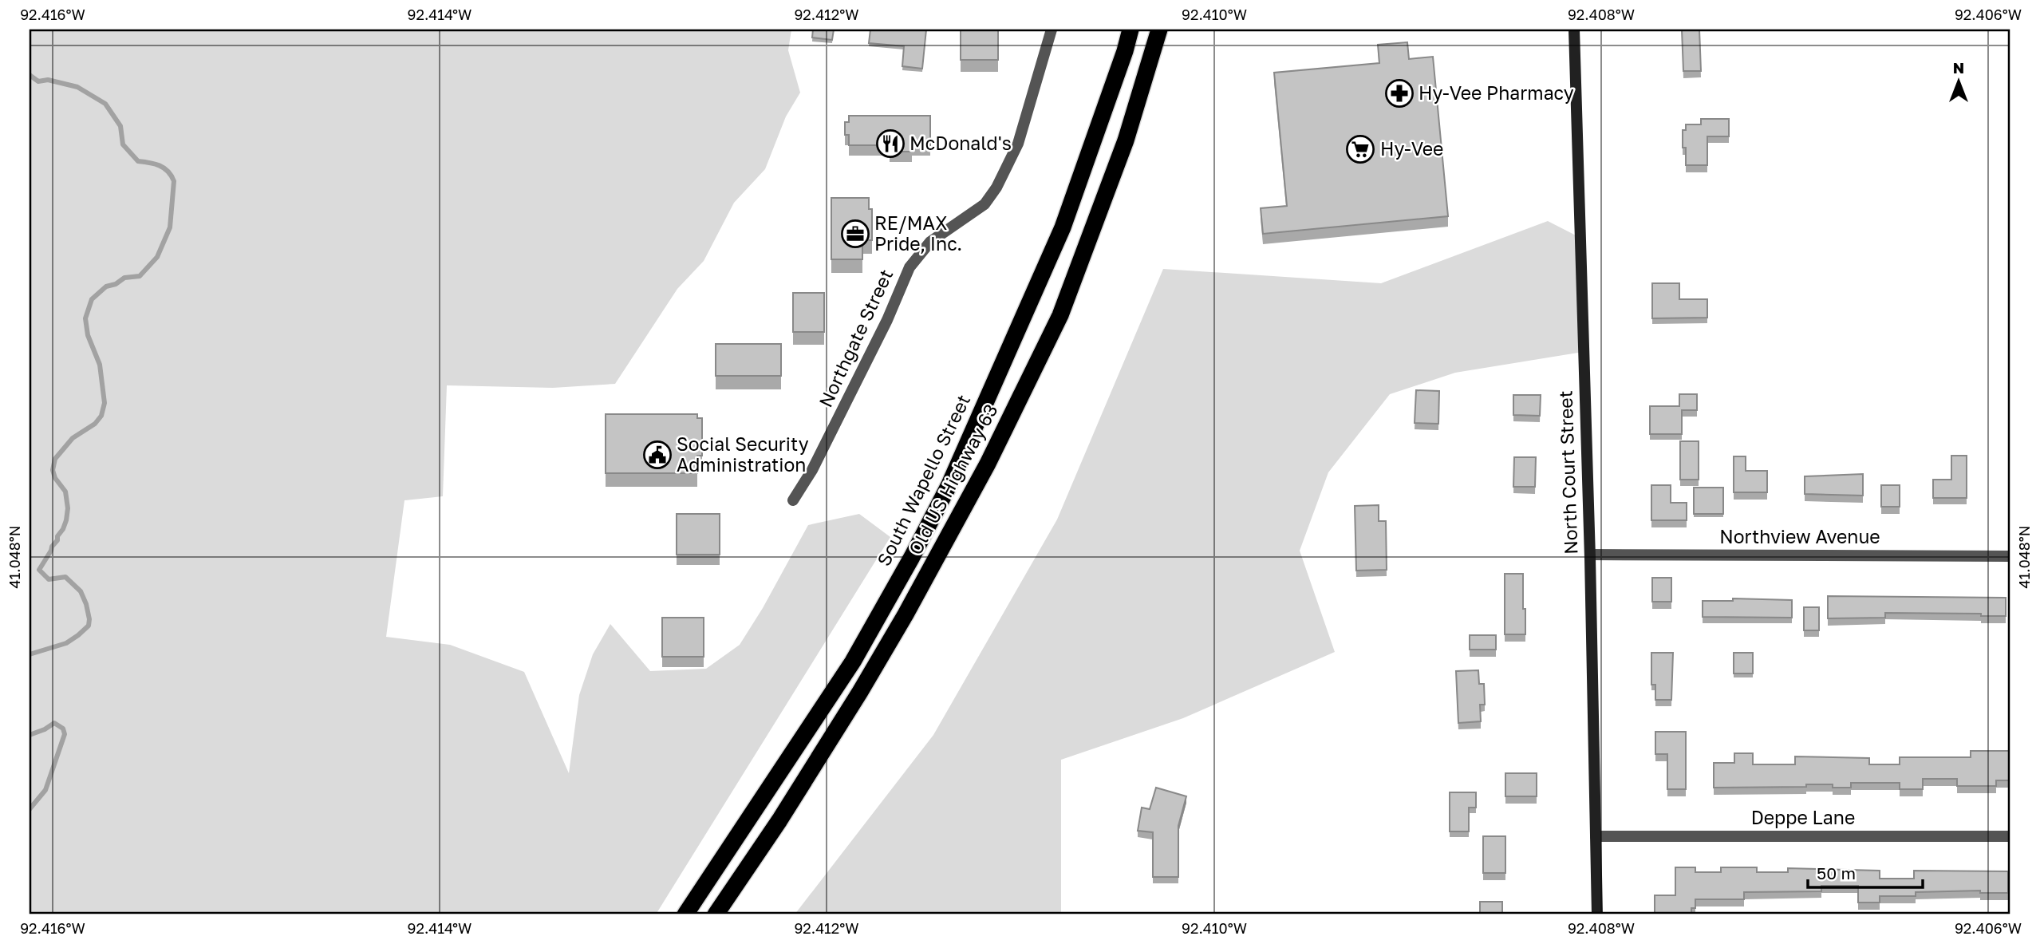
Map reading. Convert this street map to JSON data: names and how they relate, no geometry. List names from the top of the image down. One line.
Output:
{"streets":{"highway":["Old US Highway 63","South Wapello Street"],"main road":["North Court Street"],"street":["Northgate Street","Northview Avenue","Deppe Lane"]},"crossings":[["North Court Street","Northview Avenue"],["North Court Street","Deppe Lane"]],"places":{"pharmacy":["Hy-Vee Pharmacy"],"restaurant":["McDonald's"],"supermarket":["Hy-Vee"],"office":["RE/MAX Pride, Inc."],"public building":["Social Security Administration"]},"scale_bar":"50 m","north":"top","coordinates":["92.416°W","92.414°W","92.412°W","92.410°W","92.408°W","92.406°W","41.048°N"]}
